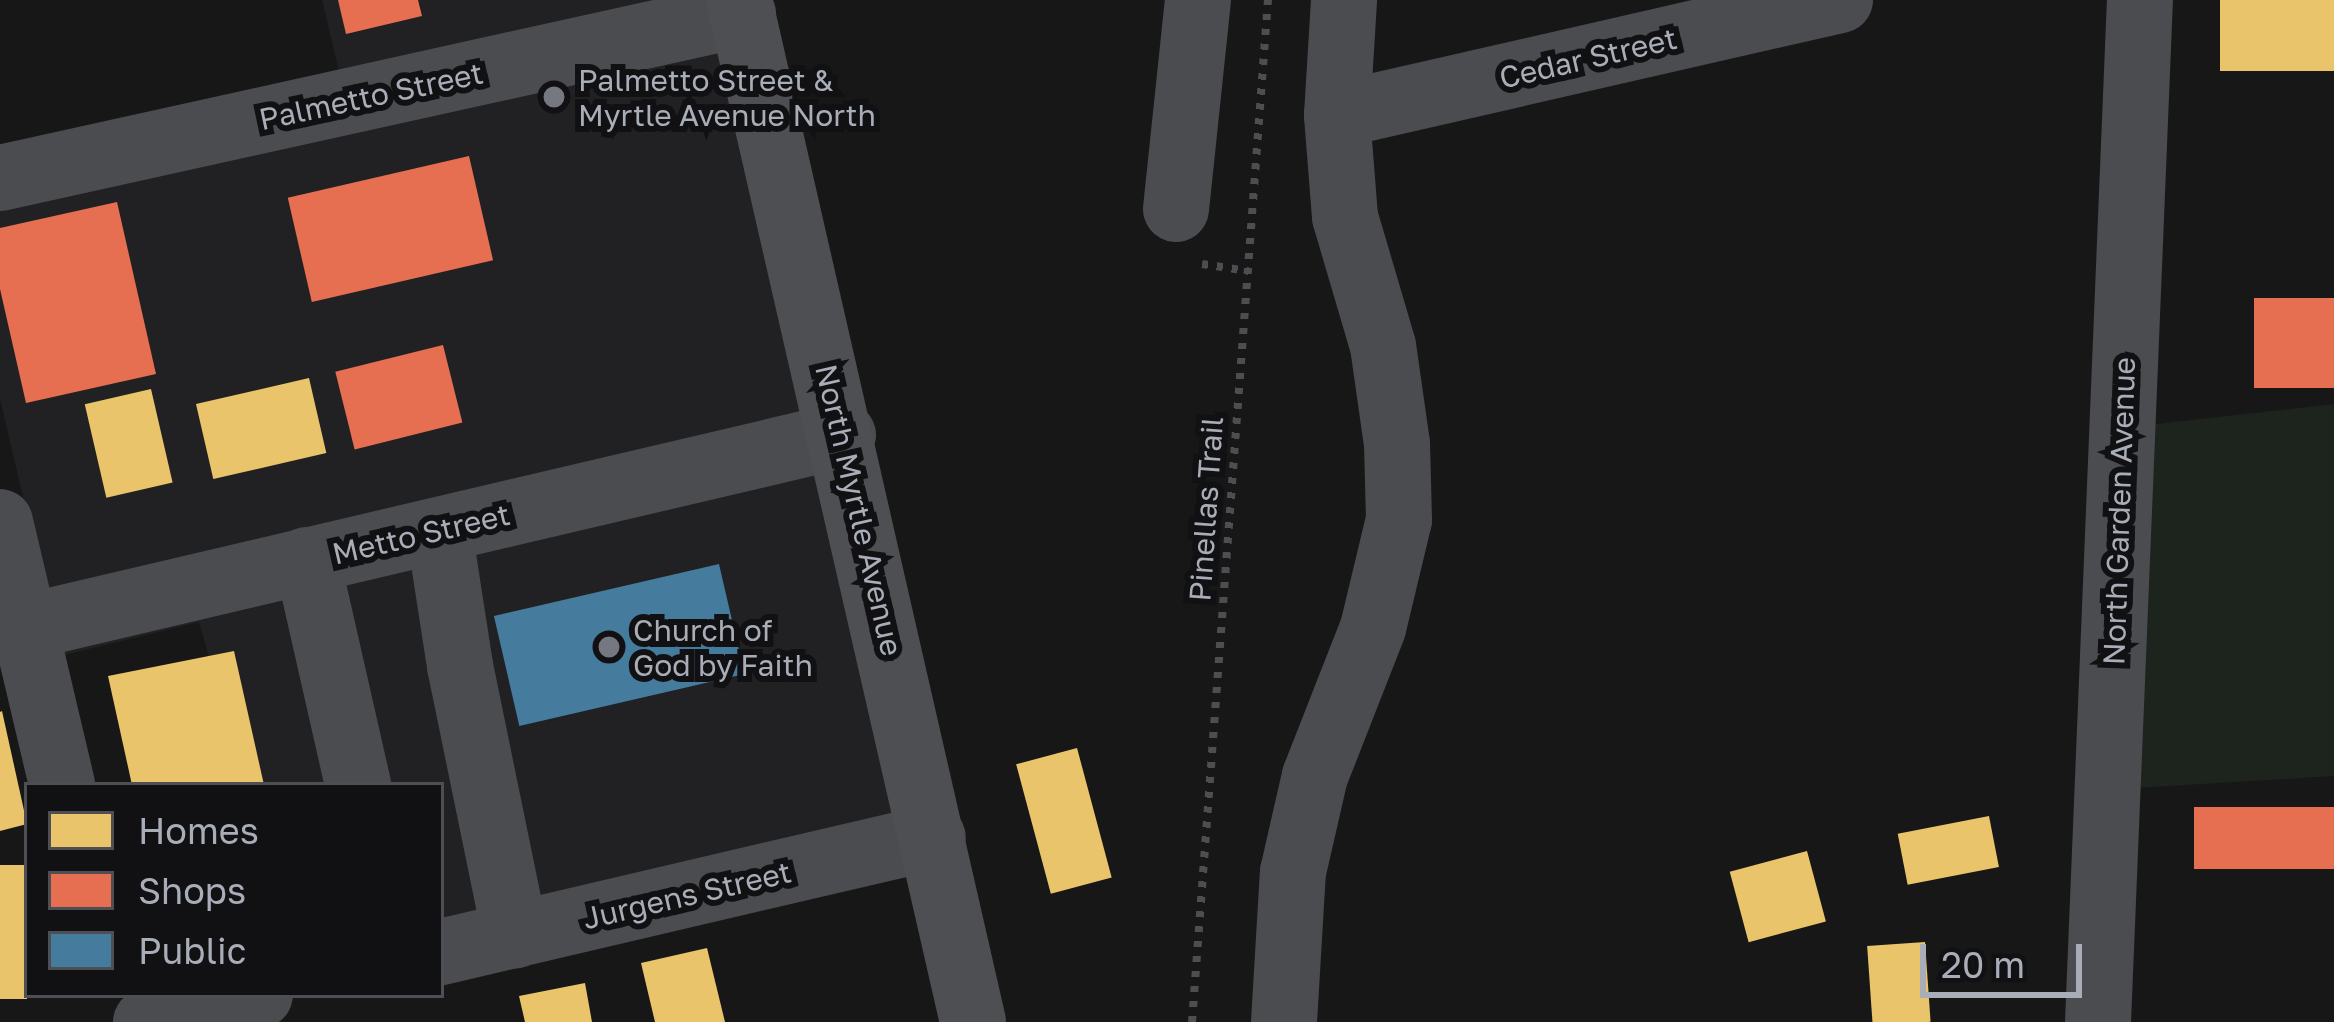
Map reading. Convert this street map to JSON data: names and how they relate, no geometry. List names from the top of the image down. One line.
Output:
{"streets":{"main road":["North Myrtle Avenue"],"street":["Cedar Street","Palmetto Street","North Garden Avenue","Metto Street","Jurgens Street"],"path":["Pinellas Trail"]},"crossings":[["Palmetto Street","North Myrtle Avenue"],["North Myrtle Avenue","Metto Street"],["North Myrtle Avenue","Jurgens Street"]],"places":["Palmetto Street & Myrtle Avenue North","Church of God by Faith"],"legend":["Homes","Shops","Public"],"scale_bar":"20 m"}
